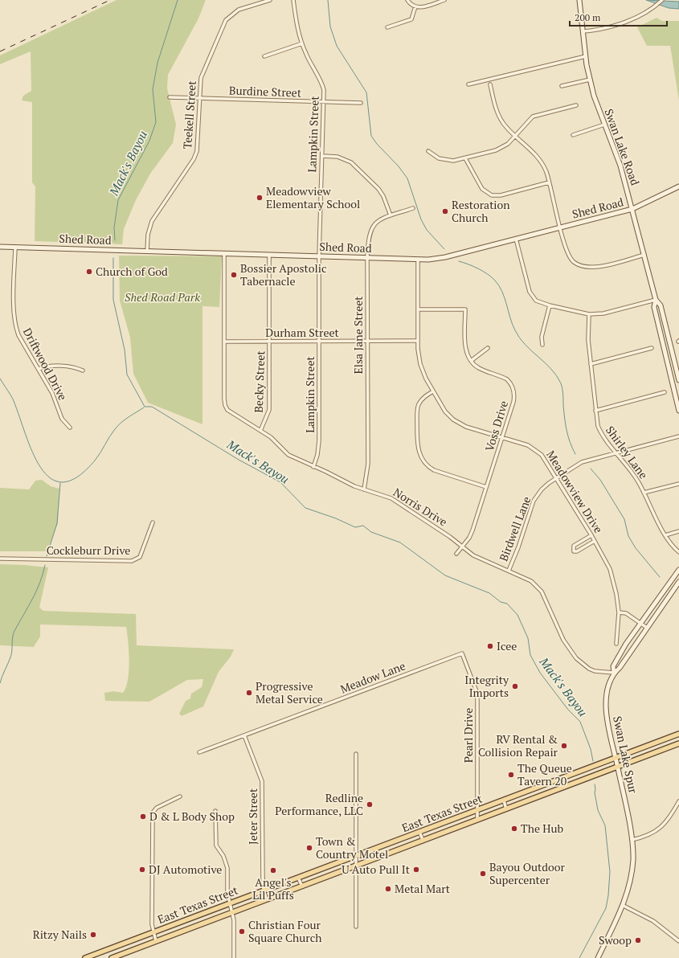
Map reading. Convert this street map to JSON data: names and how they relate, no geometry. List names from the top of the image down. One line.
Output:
{"streets":{"main road":["Swan Lake Road","Shed Road","Swan Lake Spur","East Texas Street"],"street":["Burdine Street","Teekell Street","Lampkin Street","Durham Street","Elsa Jane Street","Driftwood Drive","Becky Street","Voss Drive","Shirley Lane","Meadowview Drive","Norris Drive","Birdwell Lane","Cockleburr Drive","Meadow Lane","Pearl Drive","Jeter Street"]},"crossings":[["Burdine Street","Teekell Street"],["Burdine Street","Lampkin Street"],["Teekell Street","Shed Road"],["Lampkin Street","Shed Road"],["Lampkin Street","Durham Street"],["Lampkin Street","Norris Drive"],["Swan Lake Road","Shed Road"],["Shed Road","Elsa Jane Street"],["Shed Road","Driftwood Drive"],["Shed Road","Becky Street"],["Shed Road","Meadowview Drive"],["Shed Road","Norris Drive"],["Durham Street","Elsa Jane Street"],["Durham Street","Becky Street"],["Durham Street","Meadowview Drive"],["Durham Street","Norris Drive"],["Elsa Jane Street","Norris Drive"],["Becky Street","Norris Drive"],["Voss Drive","Meadowview Drive"],["Voss Drive","Norris Drive"],["Shirley Lane","Birdwell Lane"],["Meadowview Drive","Birdwell Lane"],["Norris Drive","Birdwell Lane"],["Norris Drive","Swan Lake Spur"],["Meadow Lane","Pearl Drive"],["Meadow Lane","Jeter Street"],["Pearl Drive","East Texas Street"],["Swan Lake Spur","East Texas Street"],["East Texas Street","Jeter Street"]],"water":["Mack's Bayou"],"parks":["Shed Road Park"],"places":["Meadowview Elementary School","Restoration Church","Church of God","Bossier Apostolic Tabernacle","Icee","Integrity Imports","Progressive Metal Service","RV Rental & Collision Repair","The Queue Tavern 20","Redline Performance, LLC","D & L Body Shop","The Hub","Town & Country Motel","DJ Automotive","U Auto Pull It","Angel's Lil Puffs","Bayou Outdoor Supercenter","Metal Mart","Christian Four Square Church","Ritzy Nails","Swoop"],"scale_bar":"200 m"}
